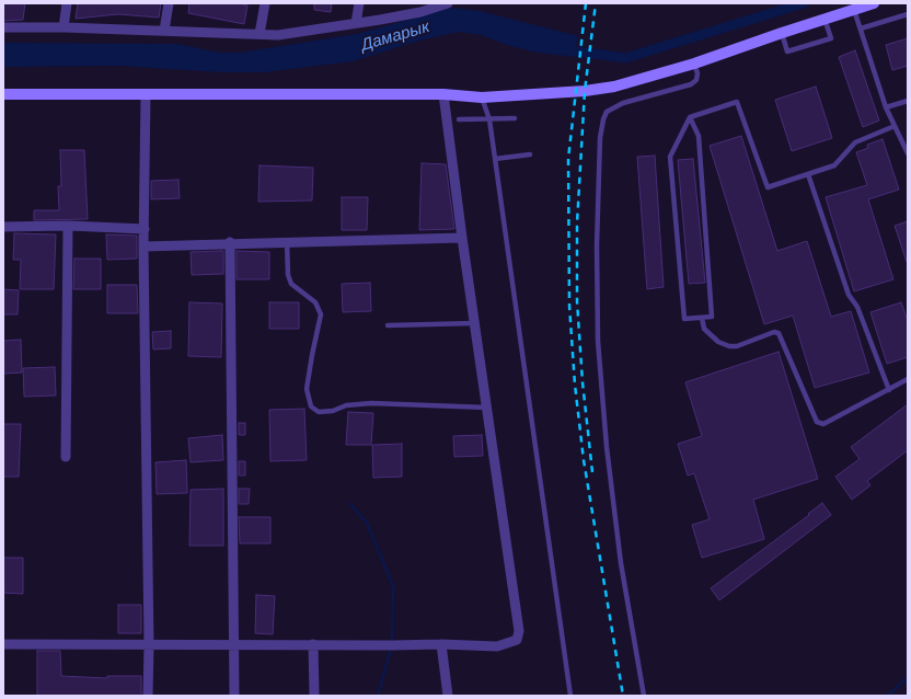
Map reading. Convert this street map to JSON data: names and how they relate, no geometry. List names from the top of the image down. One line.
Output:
{"water":["Дамарык"]}
